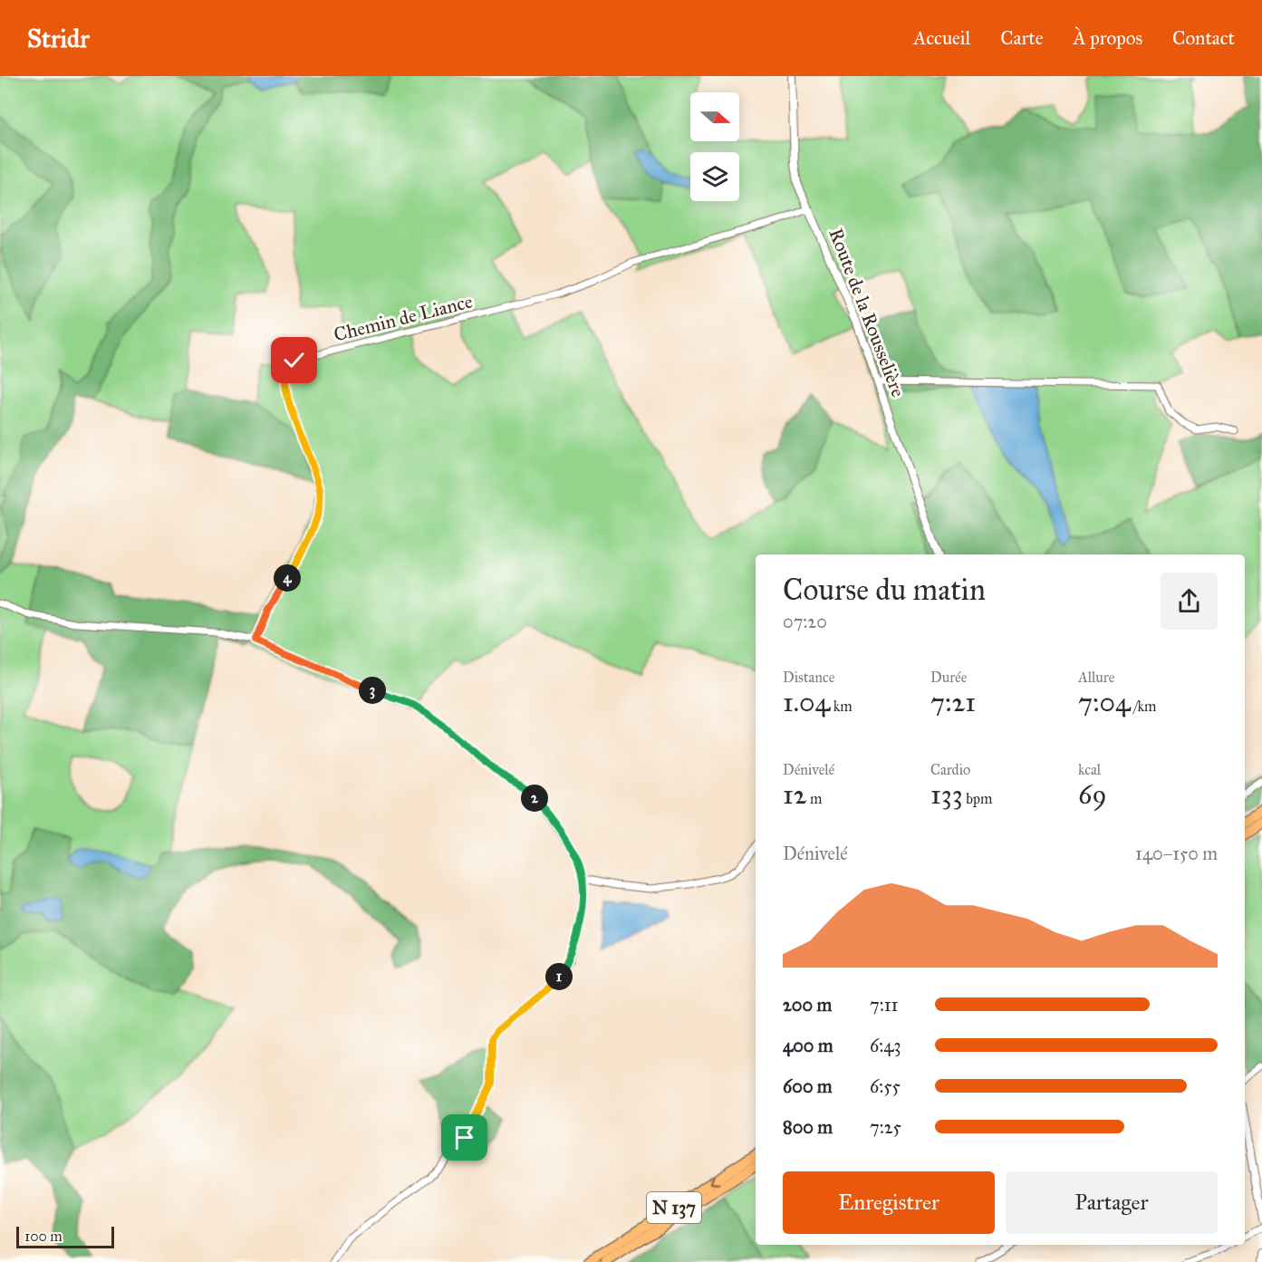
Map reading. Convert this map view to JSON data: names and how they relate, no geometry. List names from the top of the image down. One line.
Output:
{"streets":{"highway":["N 137"],"street":["Route de la Rousselière","Chemin de Liance"]},"crossings":[["Route de la Rousselière","Chemin de Liance"]],"scale_bar":"100 m","north":"right","page":{"header":"Stridr","nav":["Accueil","Carte","À propos","Contact"],"heading":["Course du matin","07:20"],"pins":["4","3","2","1"],"stats":[["Distance","1.04 km"],["Durée","7:21"],["Allure","7:04 /km"],["Dénivelé","12 m"],["Cardio","133 bpm"],["kcal","69"]],"chart":["Dénivelé","140–150 m"],"list":[{"name":"200 m","note":"7:11"},{"name":"400 m","note":"6:43"},{"name":"600 m","note":"6:55"},{"name":"800 m","note":"7:25"}],"buttons":["Enregistrer","Partager"],"scale":"100 m"}}
